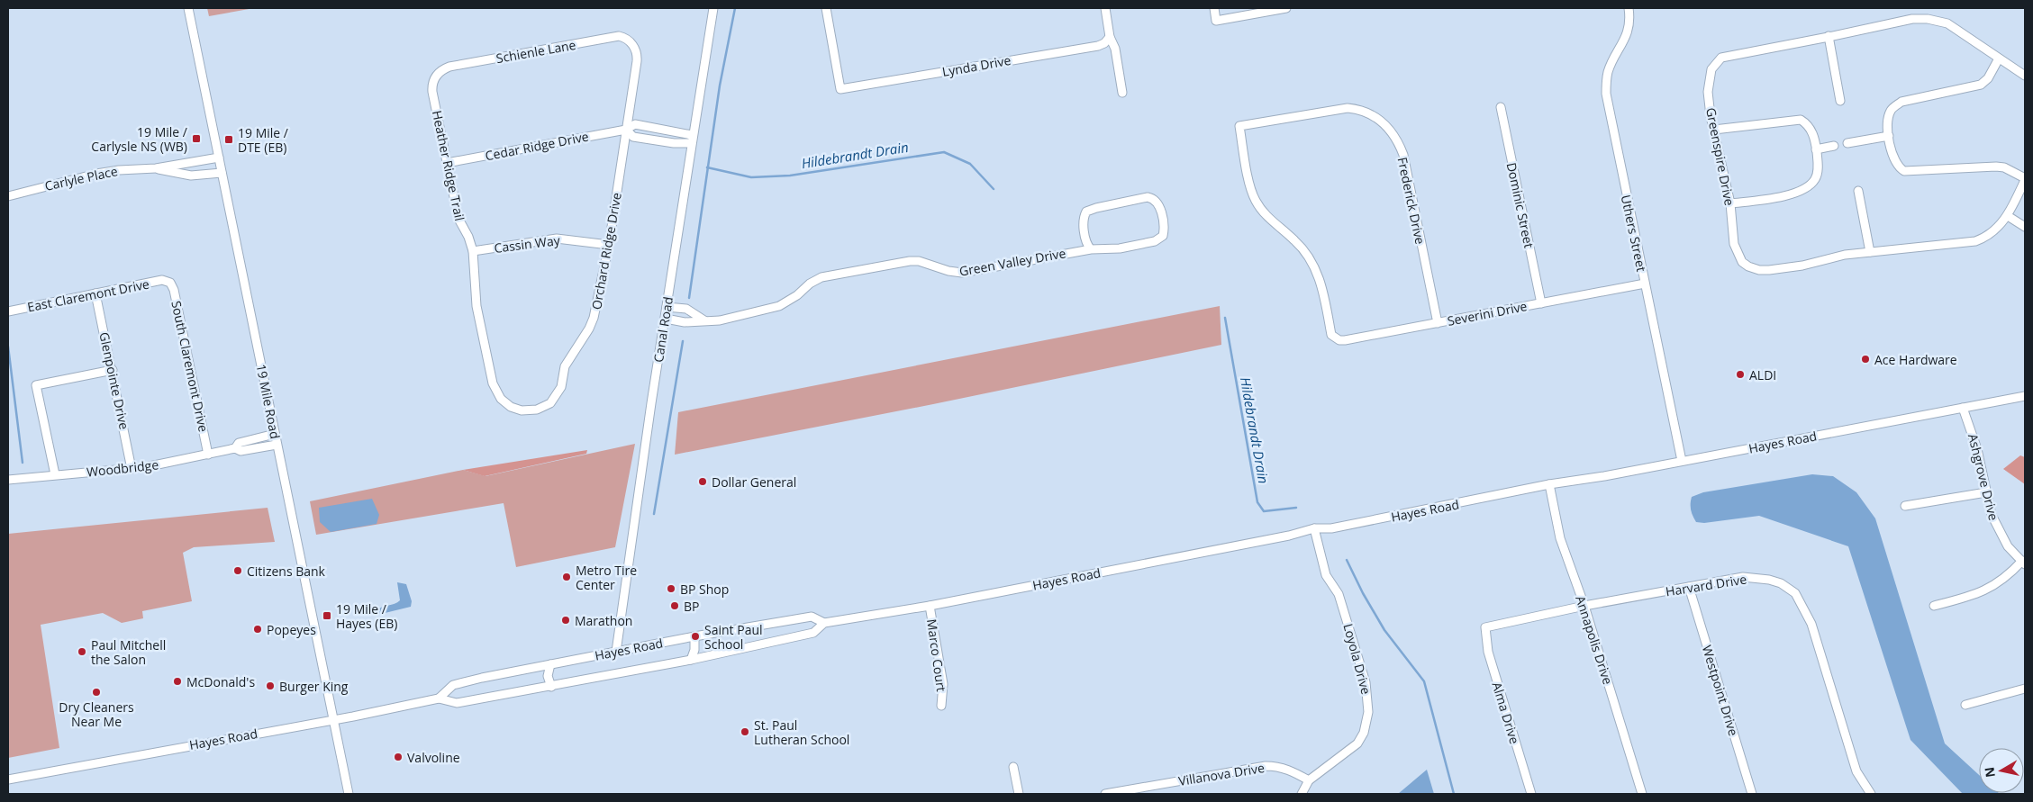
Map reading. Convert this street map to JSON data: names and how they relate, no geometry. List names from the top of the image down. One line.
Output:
{"streets":{"street":["Schienle Lane","Lynda Drive","Cedar Ridge Drive","Greenspire Drive","Heather Ridge Trail","Carlyle Place","Frederick Drive","Dominic Street","Uthers Street","Cassin Way","Orchard Ridge Drive","Green Valley Drive","East Claremont Drive","Severini Drive","Canal Road","South Claremont Drive","Glenpointe Drive","19 Mile Road","Hayes Road","Woodbridge","Ashgrove Drive","Harvard Drive","Annapolis Drive","Marco Court","Loyola Drive","Westpoint Drive","Alma Drive","Villanova Drive"]},"crossings":[["Schienle Lane","Heather Ridge Trail"],["Schienle Lane","Orchard Ridge Drive"],["Cedar Ridge Drive","Heather Ridge Trail"],["Cedar Ridge Drive","Orchard Ridge Drive"],["Cedar Ridge Drive","Canal Road"],["Heather Ridge Trail","Cassin Way"],["Heather Ridge Trail","Orchard Ridge Drive"],["Carlyle Place","19 Mile Road"],["Frederick Drive","Severini Drive"],["Dominic Street","Severini Drive"],["Uthers Street","Severini Drive"],["Uthers Street","Hayes Road"],["Cassin Way","Orchard Ridge Drive"],["Green Valley Drive","Canal Road"],["East Claremont Drive","South Claremont Drive"],["East Claremont Drive","Glenpointe Drive"],["Canal Road","Hayes Road"],["South Claremont Drive","Woodbridge"],["Glenpointe Drive","Woodbridge"],["19 Mile Road","Hayes Road"],["19 Mile Road","Woodbridge"],["Hayes Road","Ashgrove Drive"],["Hayes Road","Annapolis Drive"],["Hayes Road","Marco Court"],["Hayes Road","Loyola Drive"],["Harvard Drive","Annapolis Drive"],["Harvard Drive","Westpoint Drive"],["Harvard Drive","Alma Drive"],["Loyola Drive","Villanova Drive"]],"water":["Hildebrandt Drain"],"places":{"transit":["19 Mile / Carlysle NS (WB)","19 Mile / DTE (EB)","19 Mile / Hayes (EB)"],"other":["Ace Hardware","ALDI","Dollar General","Citizens Bank","Metro Tire Center","BP Shop","BP","Marathon","Popeyes","Saint Paul School","Paul Mitchell the Salon","McDonald's","Burger King","Dry Cleaners Near Me","St. Paul Lutheran School","Valvoline"]},"north":"left"}
